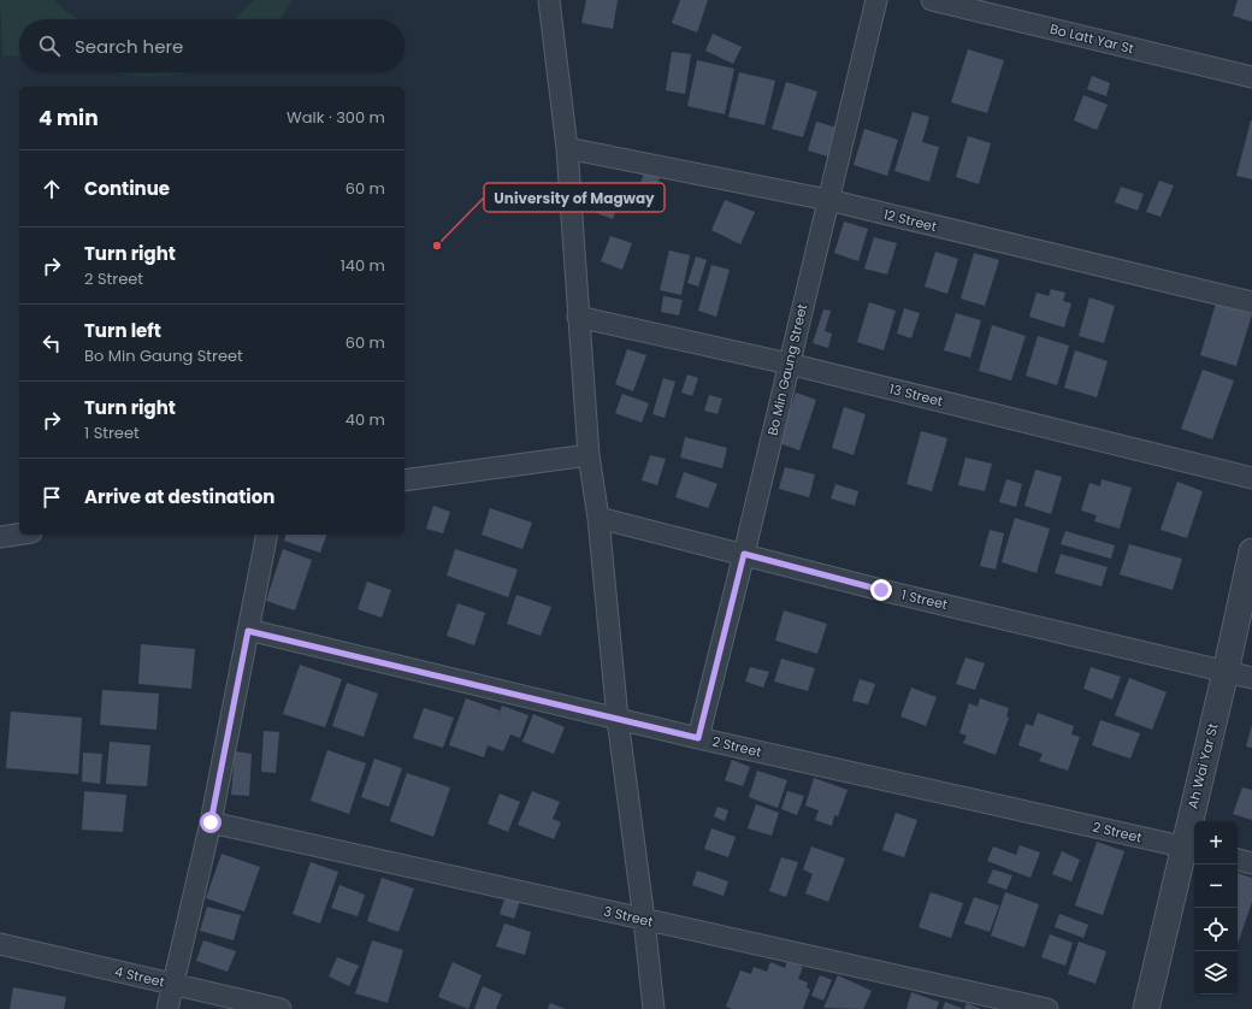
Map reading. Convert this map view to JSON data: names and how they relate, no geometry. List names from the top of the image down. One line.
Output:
{"streets":{"street":["Bo Latt Yar St","12 Street","Bo Min Gaung Street","13 Street","1 Street","2 Street","Ah Wai Yar St","3 Street","4 Street"]},"crossings":[["12 Street","Bo Min Gaung Street"],["Bo Min Gaung Street","13 Street"],["Bo Min Gaung Street","1 Street"],["Bo Min Gaung Street","2 Street"],["1 Street","Ah Wai Yar St"],["2 Street","Ah Wai Yar St"]],"places":["University of Magway"],"page":{"search":"Search here","heading":["4 min","Walk · 300 m"],"list":[["Continue","60 m"],["Turn right","2 Street","140 m"],["Turn left","Bo Min Gaung Street","60 m"],["Turn right","1 Street","40 m"],"Arrive at destination"],"map_buttons":["+","−"]}}
